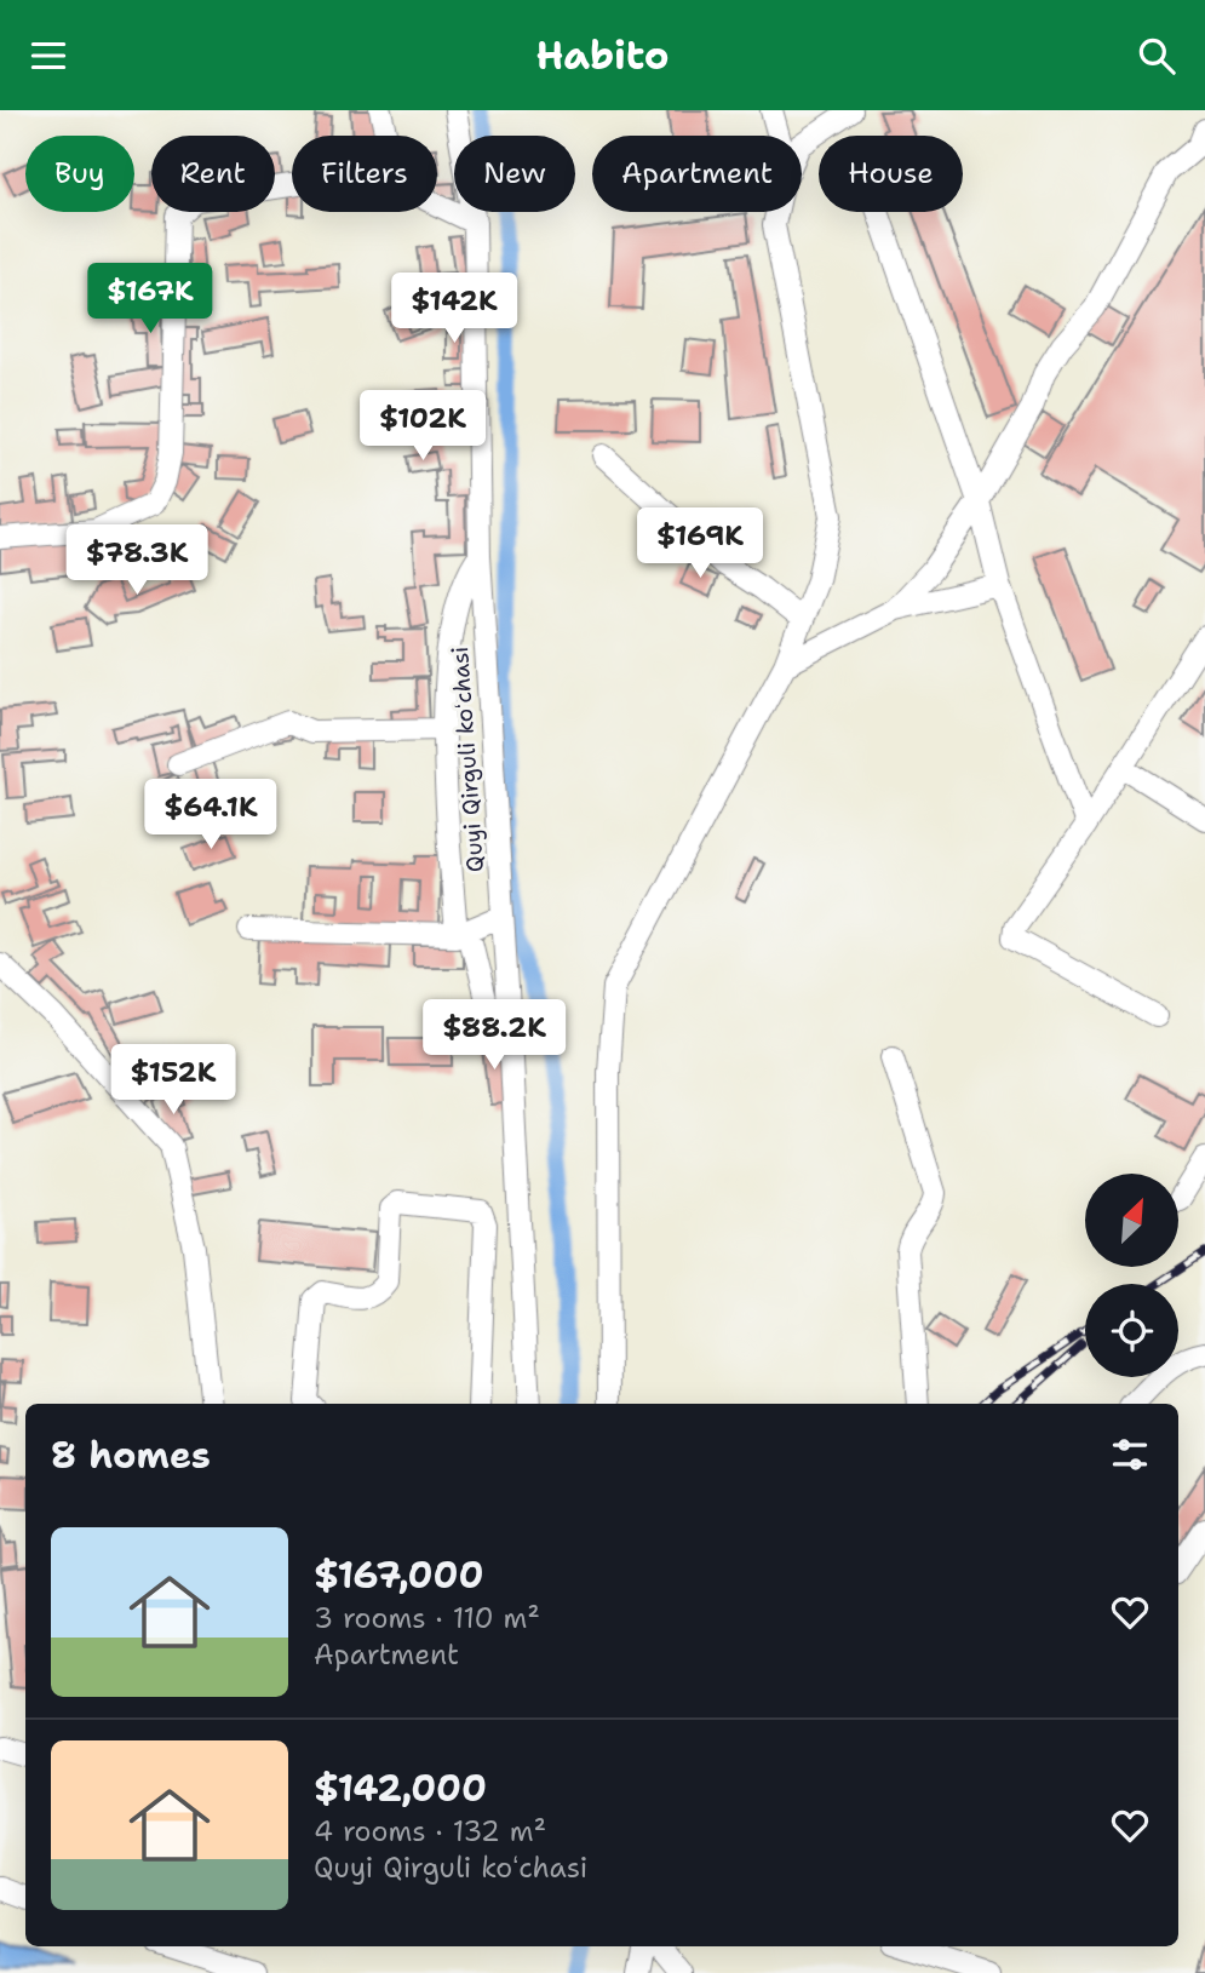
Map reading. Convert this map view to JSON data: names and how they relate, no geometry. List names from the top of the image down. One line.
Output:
{"streets":{"street":["Quyi Qirguli koʻchasi"]},"north":"top right","page":{"header":"Habito","chip":["Buy","Rent","Filters","New","Apartment","House"],"price":["$167K","$142K","$102K","$169K","$78.3K","$64.1K","$88.2K","$152K"],"heading":"8 homes","list":[{"name":"$167,000","note":"3 rooms · 110 m² · Apartment"},{"name":"$142,000","note":"4 rooms · 132 m² · Quyi Qirguli koʻchasi"}]}}
